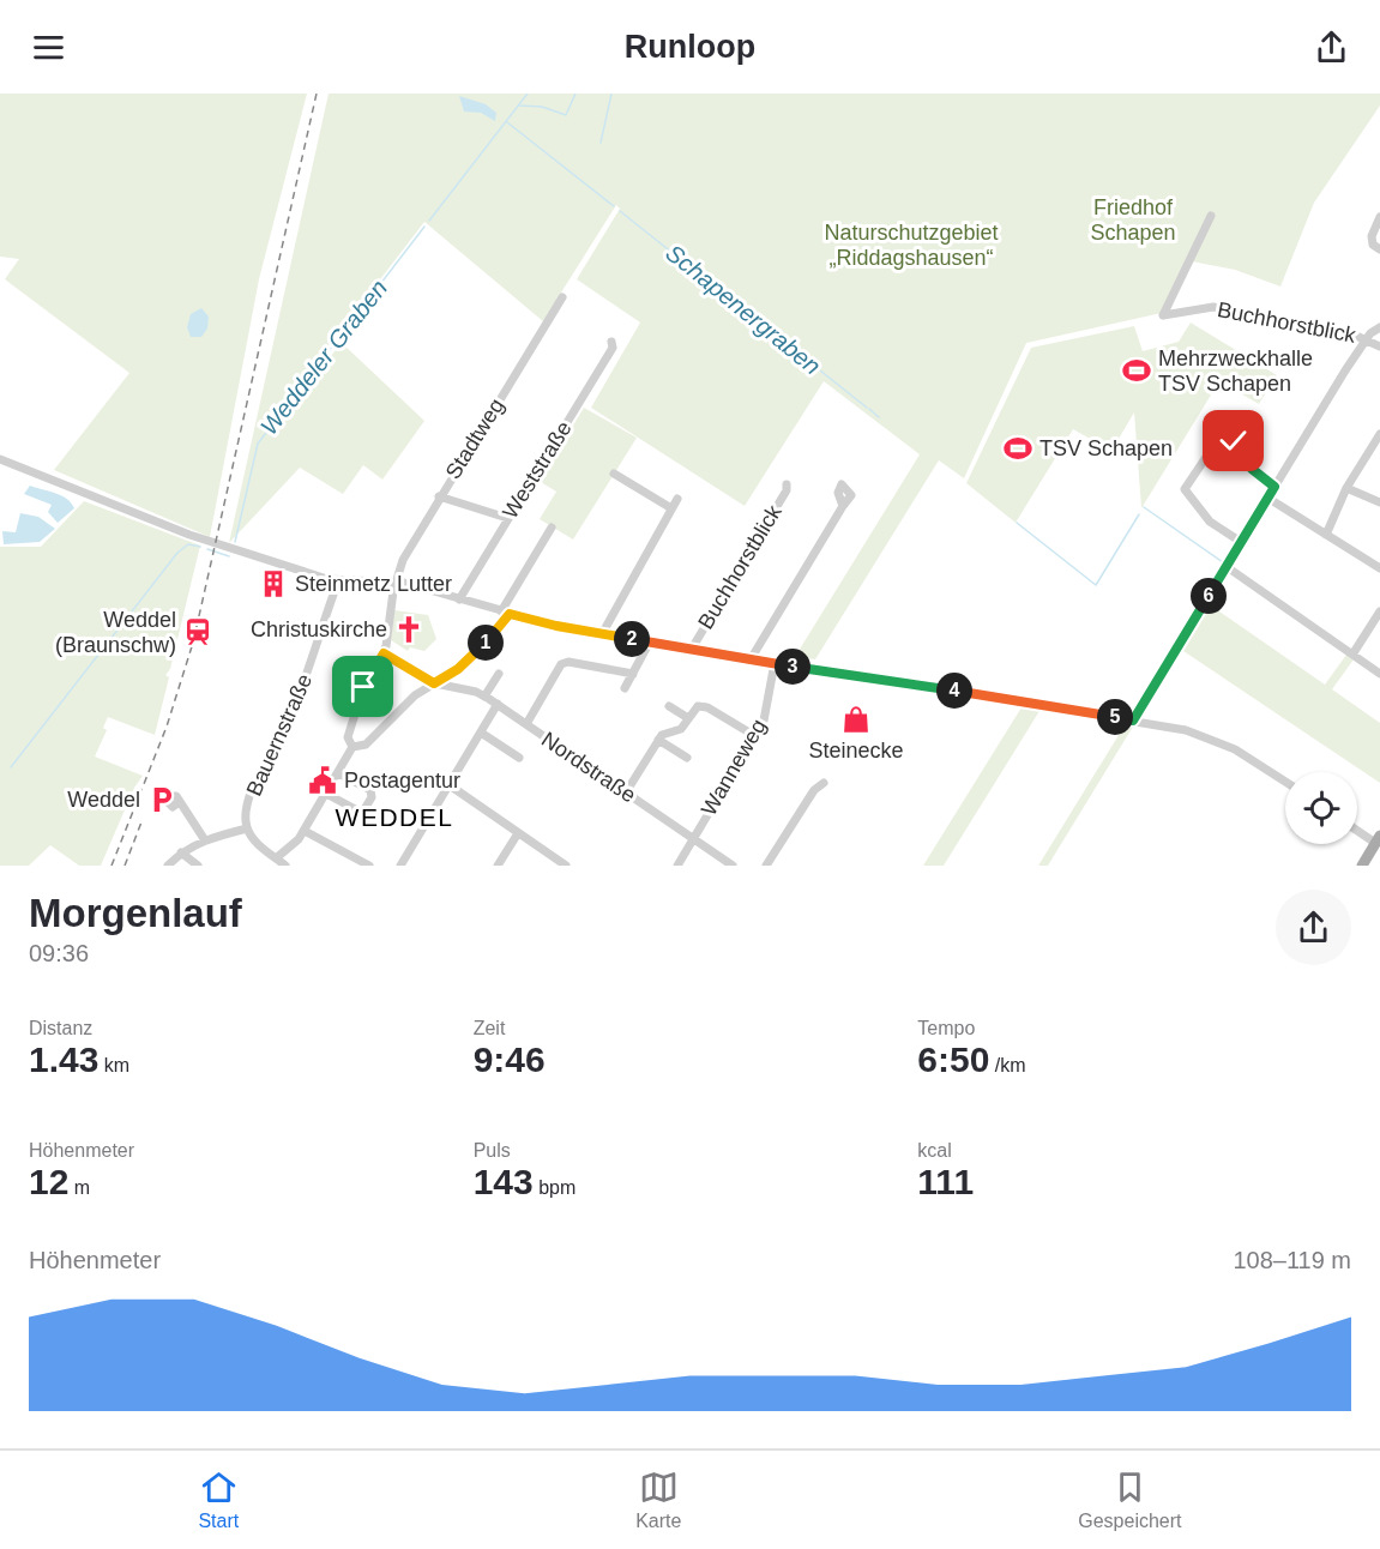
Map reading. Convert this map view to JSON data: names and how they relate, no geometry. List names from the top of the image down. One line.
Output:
{"streets":{"street":["Buchhorstblick","Stadtweg","Weststraße","Bauernstraße","Nordstraße","Wanneweg"]},"crossings":[["Stadtweg","Nordstraße"],["Nordstraße","Wanneweg"]],"districts":["WEDDEL"],"water":["Schapenergraben","Weddeler Graben"],"parks":["Friedhof Schapen","Naturschutzgebiet „Riddagshausen“"],"places":{"sports":["Mehrzweckhalle TSV Schapen","TSV Schapen"],"building":["Steinmetz Lutter"],"church":["Christuskirche"],"station":["Weddel (Braunschw)"],"shop":["Steinecke"],"public building":["Postagentur"],"parking":["Weddel"]},"page":{"header":"Runloop","pins":["6","2","1","3","4","5"],"heading":["Morgenlauf","09:36"],"stats":[["Distanz","1.43 km"],["Zeit","9:46"],["Tempo","6:50 /km"],["Höhenmeter","12 m"],["Puls","143 bpm"],["kcal","111"]],"chart":["Höhenmeter","108–119 m"],"tabs":["Start","Karte","Gespeichert"]}}
